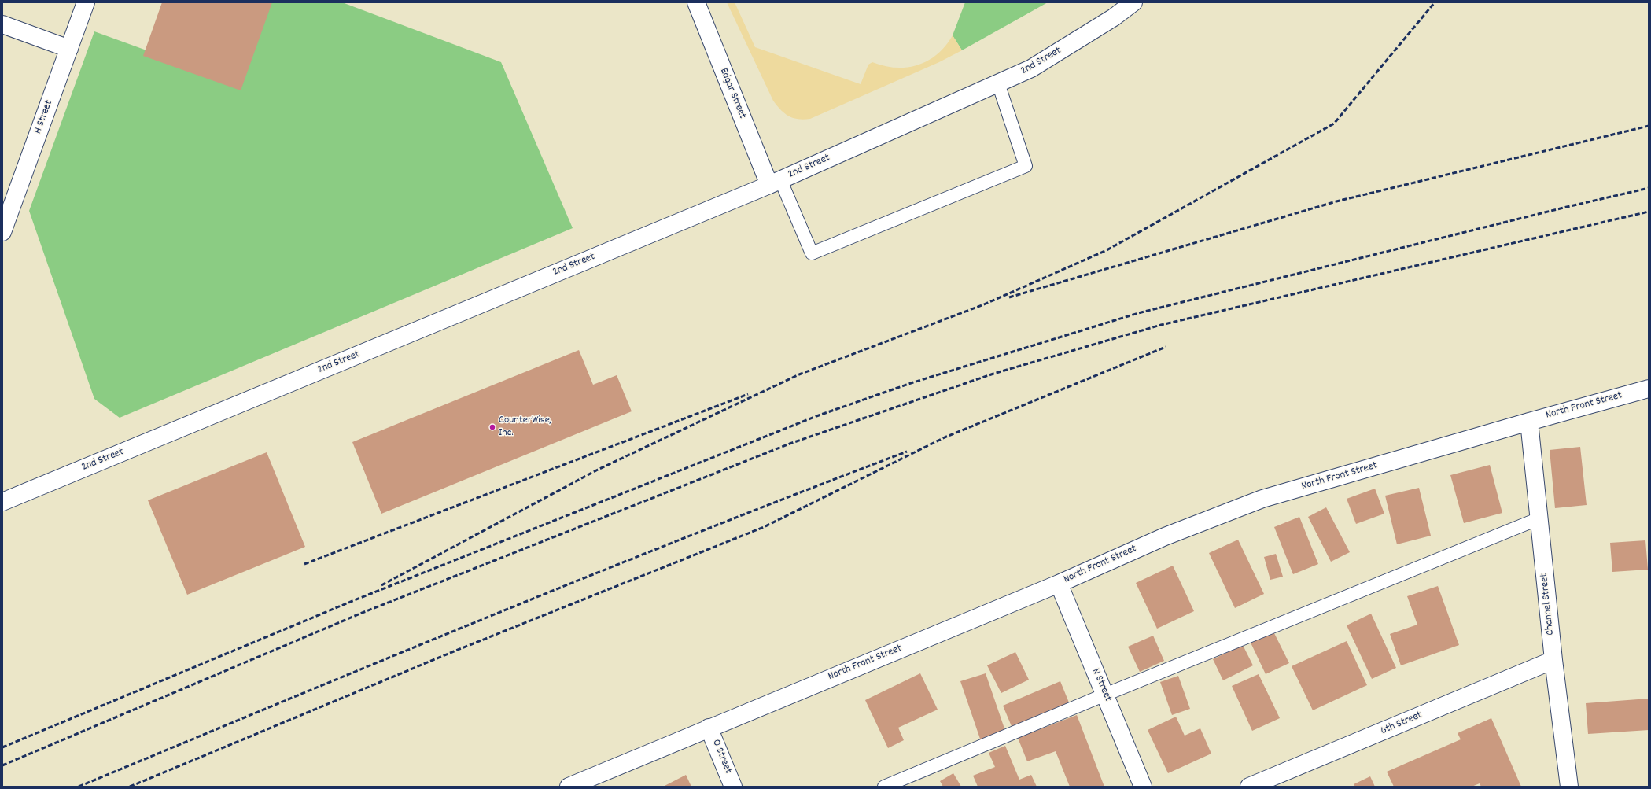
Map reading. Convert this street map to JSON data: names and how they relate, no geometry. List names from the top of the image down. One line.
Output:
{"streets":{"street":["2nd Street","Edgar Street","H Street","North Front Street","Channel Street","N Street","6th Street","O Street"]},"crossings":[["2nd Street","Edgar Street"],["North Front Street","Channel Street"],["North Front Street","N Street"],["North Front Street","O Street"],["Channel Street","6th Street"]],"places":["CounterWise, Inc."]}
